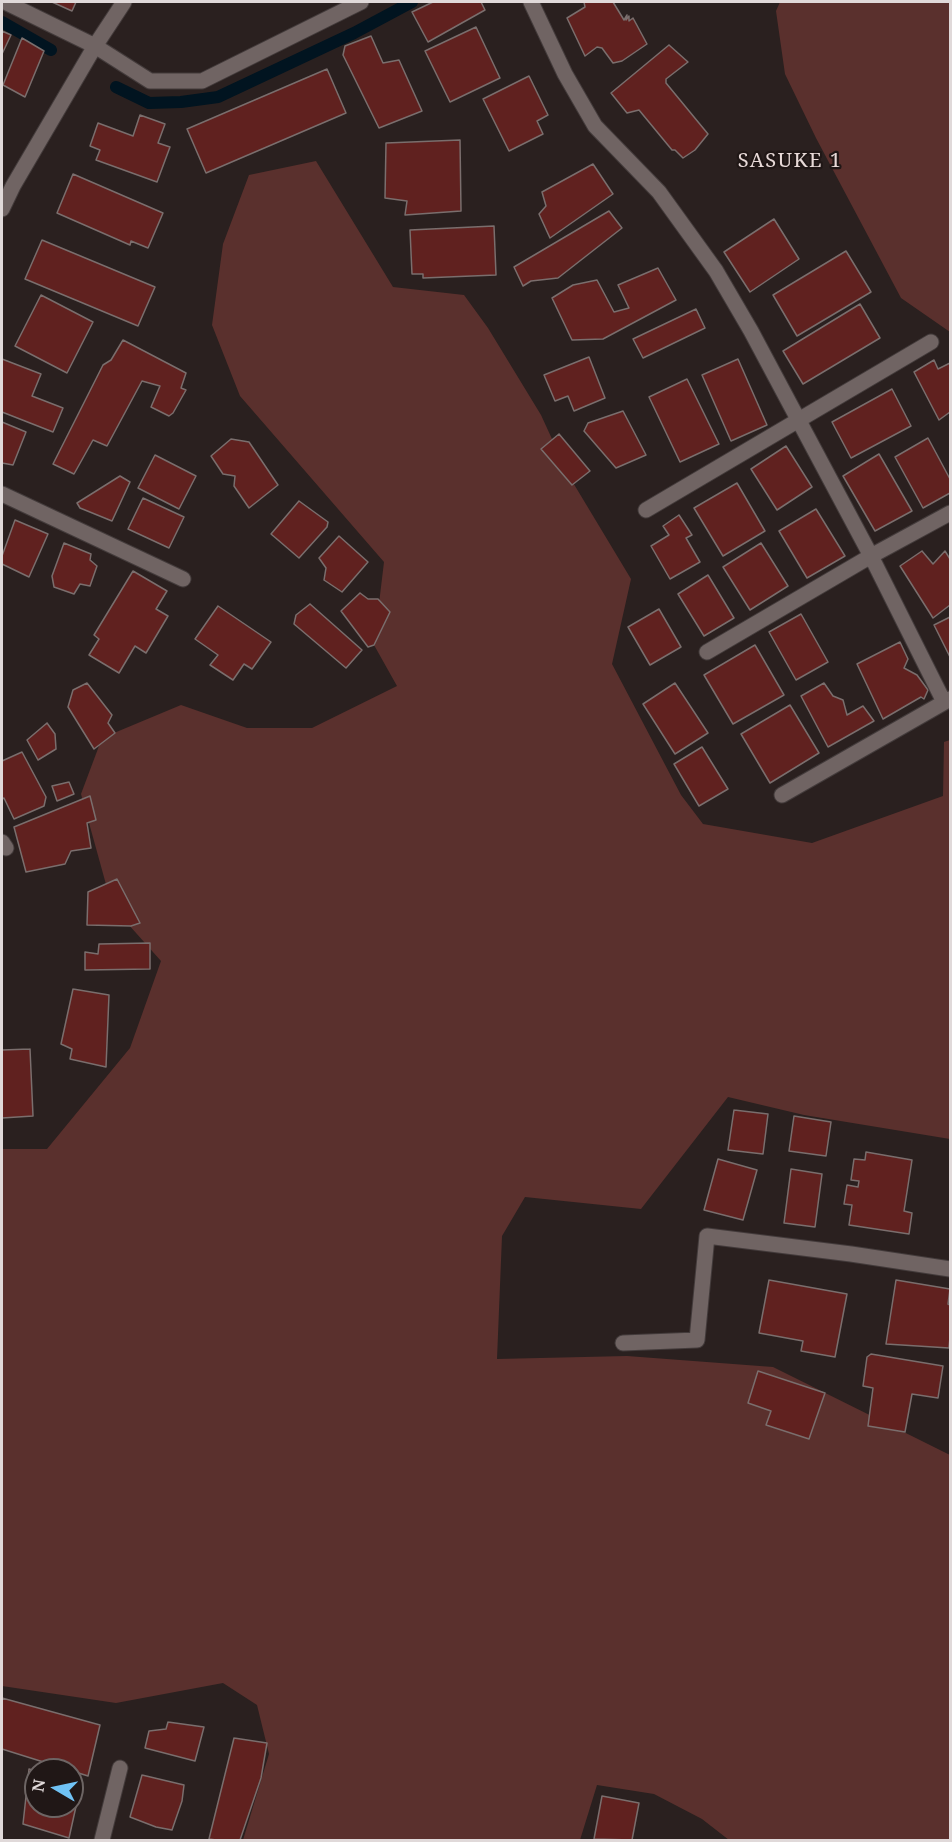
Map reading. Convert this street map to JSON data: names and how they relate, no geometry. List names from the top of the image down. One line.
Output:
{"districts":["SASUKE 1"],"north":"left"}
